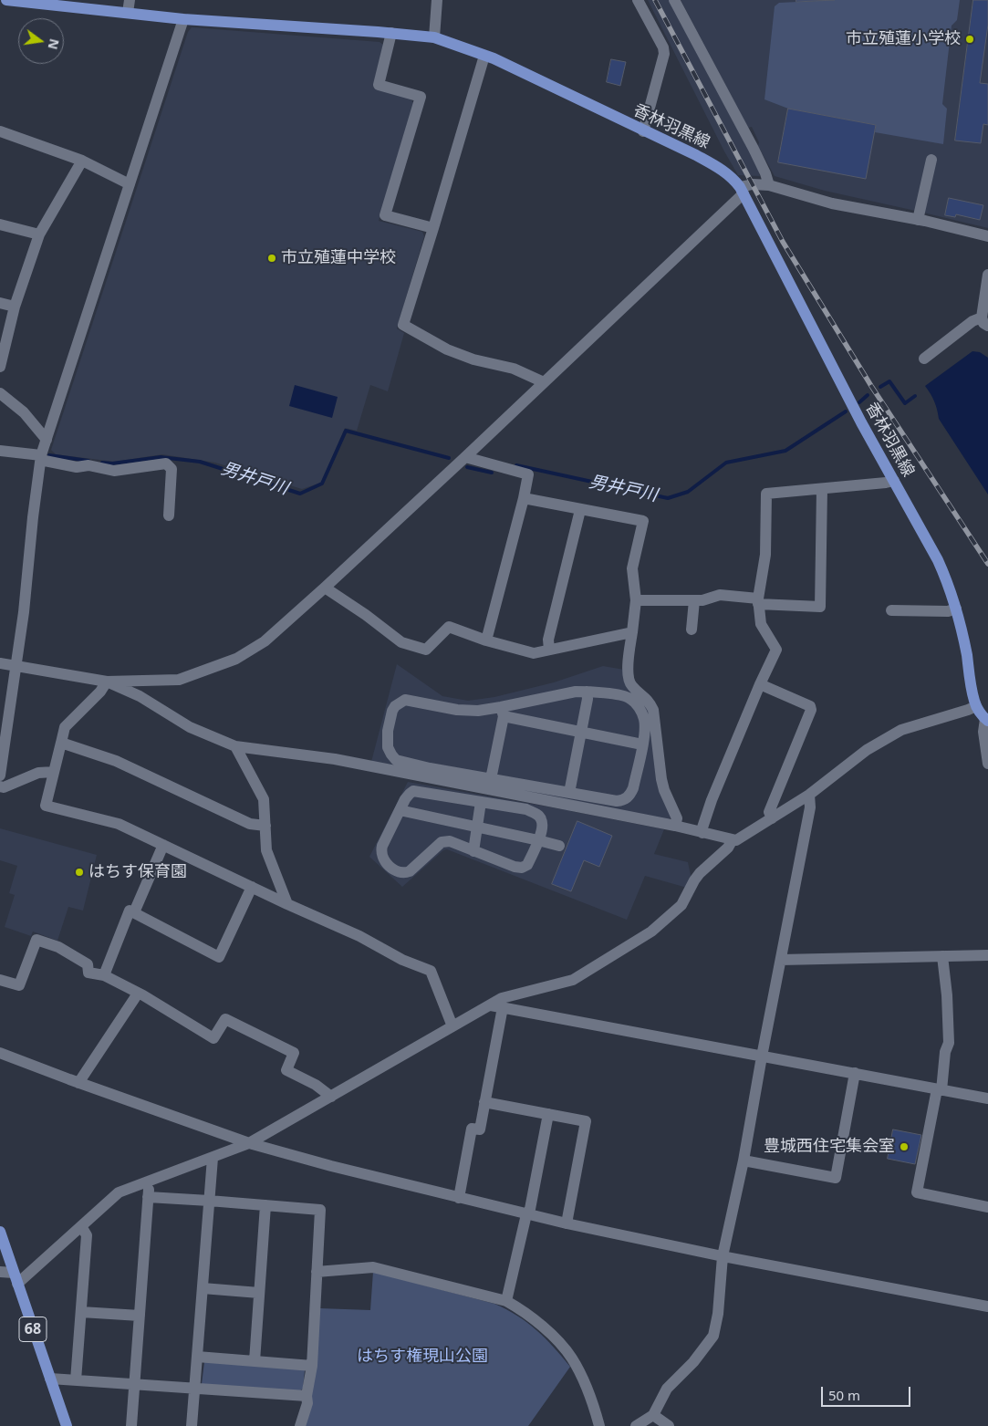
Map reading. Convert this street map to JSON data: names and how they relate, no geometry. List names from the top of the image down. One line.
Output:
{"streets":{"main road":["香林羽黒線","68"]},"water":["男井戸川"],"parks":["はちす権現山公園"],"places":["市立殖蓮小学校","市立殖蓮中学校","はちす保育園","豊城西住宅集会室"],"scale_bar":"50 m","north":"right"}
